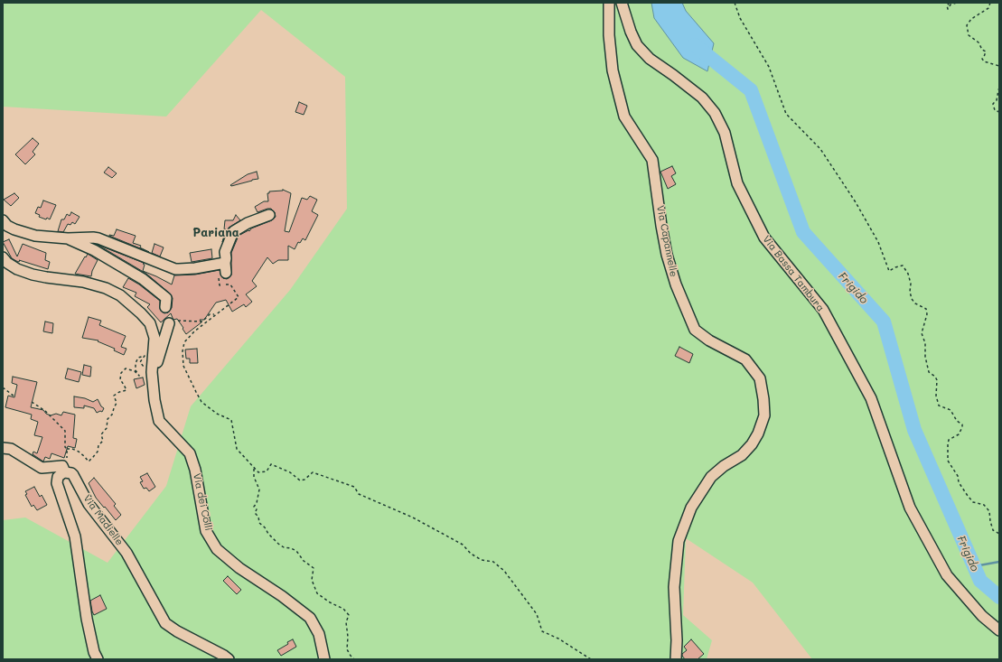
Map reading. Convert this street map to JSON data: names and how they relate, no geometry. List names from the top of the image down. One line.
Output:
{"streets":{"street":["Via Capannelle","Via Bassa Tambura","Via dei Colli","Via Madielle"]},"districts":["Pariana"],"water":["Frigido"]}
